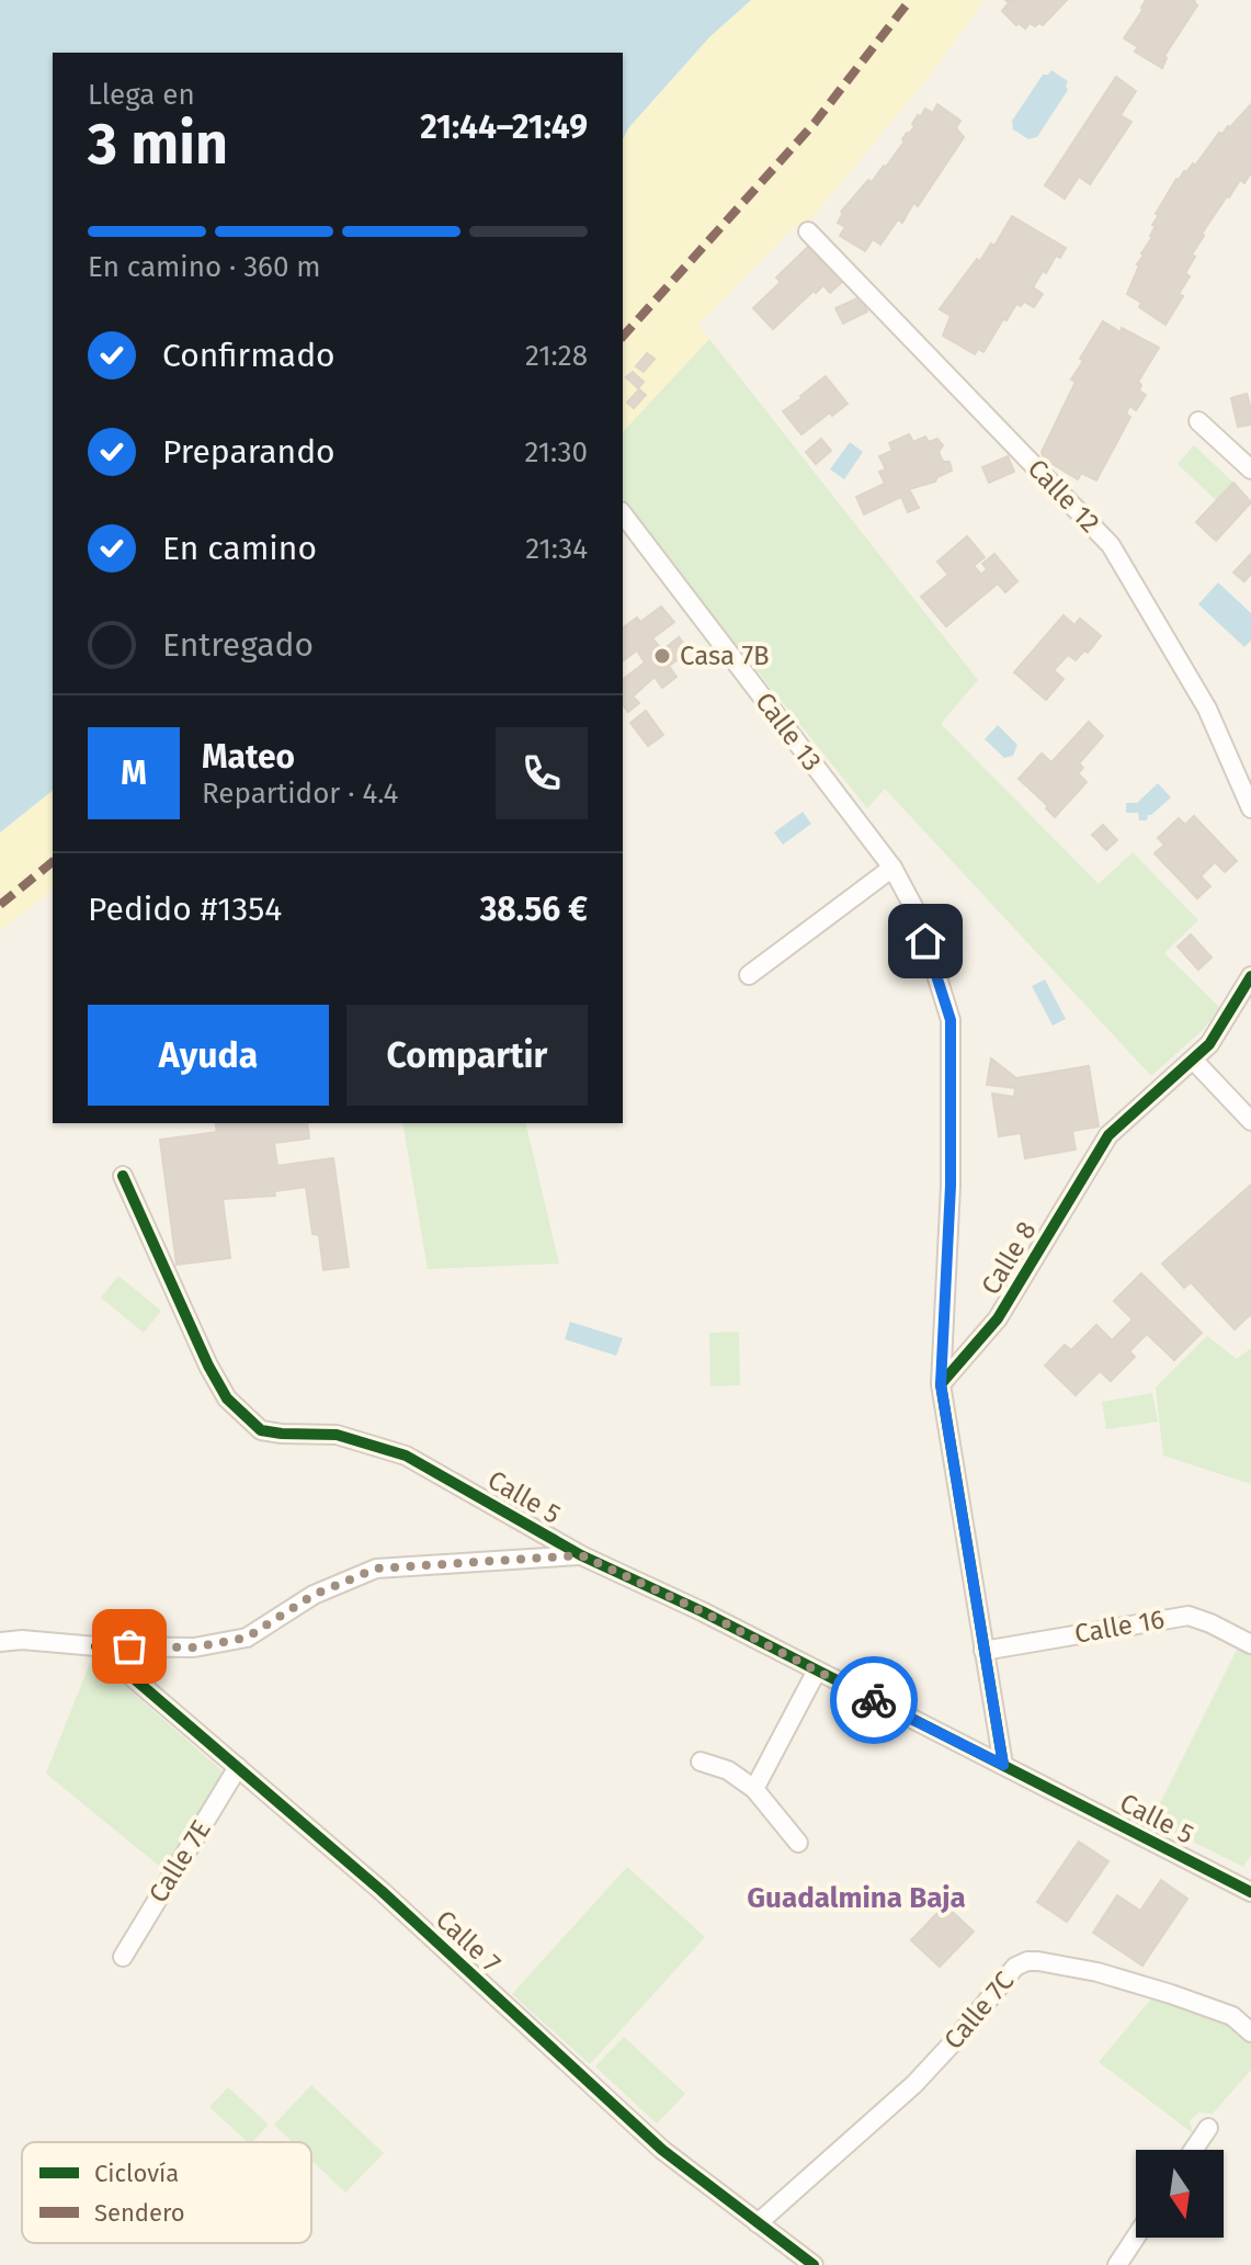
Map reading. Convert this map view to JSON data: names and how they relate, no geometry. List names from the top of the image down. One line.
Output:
{"streets":{"street":["Calle 12","Calle 13","Calle 8","Calle 5","Calle 16","Calle 7E","Calle 7","Calle 7C"]},"crossings":[["Calle 13","Calle 8"],["Calle 7E","Calle 7"],["Calle 7","Calle 7C"]],"districts":["Guadalmina Baja"],"places":["Casa 7B"],"legend":["Ciclovía","Sendero"],"north":"bottom","page":{"heading":["3 min","Llega en","21:44–21:49"],"panel":["Mateo","Repartidor · 4.4","Pedido #1354","38.56 €"],"bar":"En camino · 360 m","list":[["Confirmado","21:28"],["Preparando","21:30"],["En camino","21:34"],"Entregado"],"round":"M","buttons":["Ayuda","Compartir"]}}
